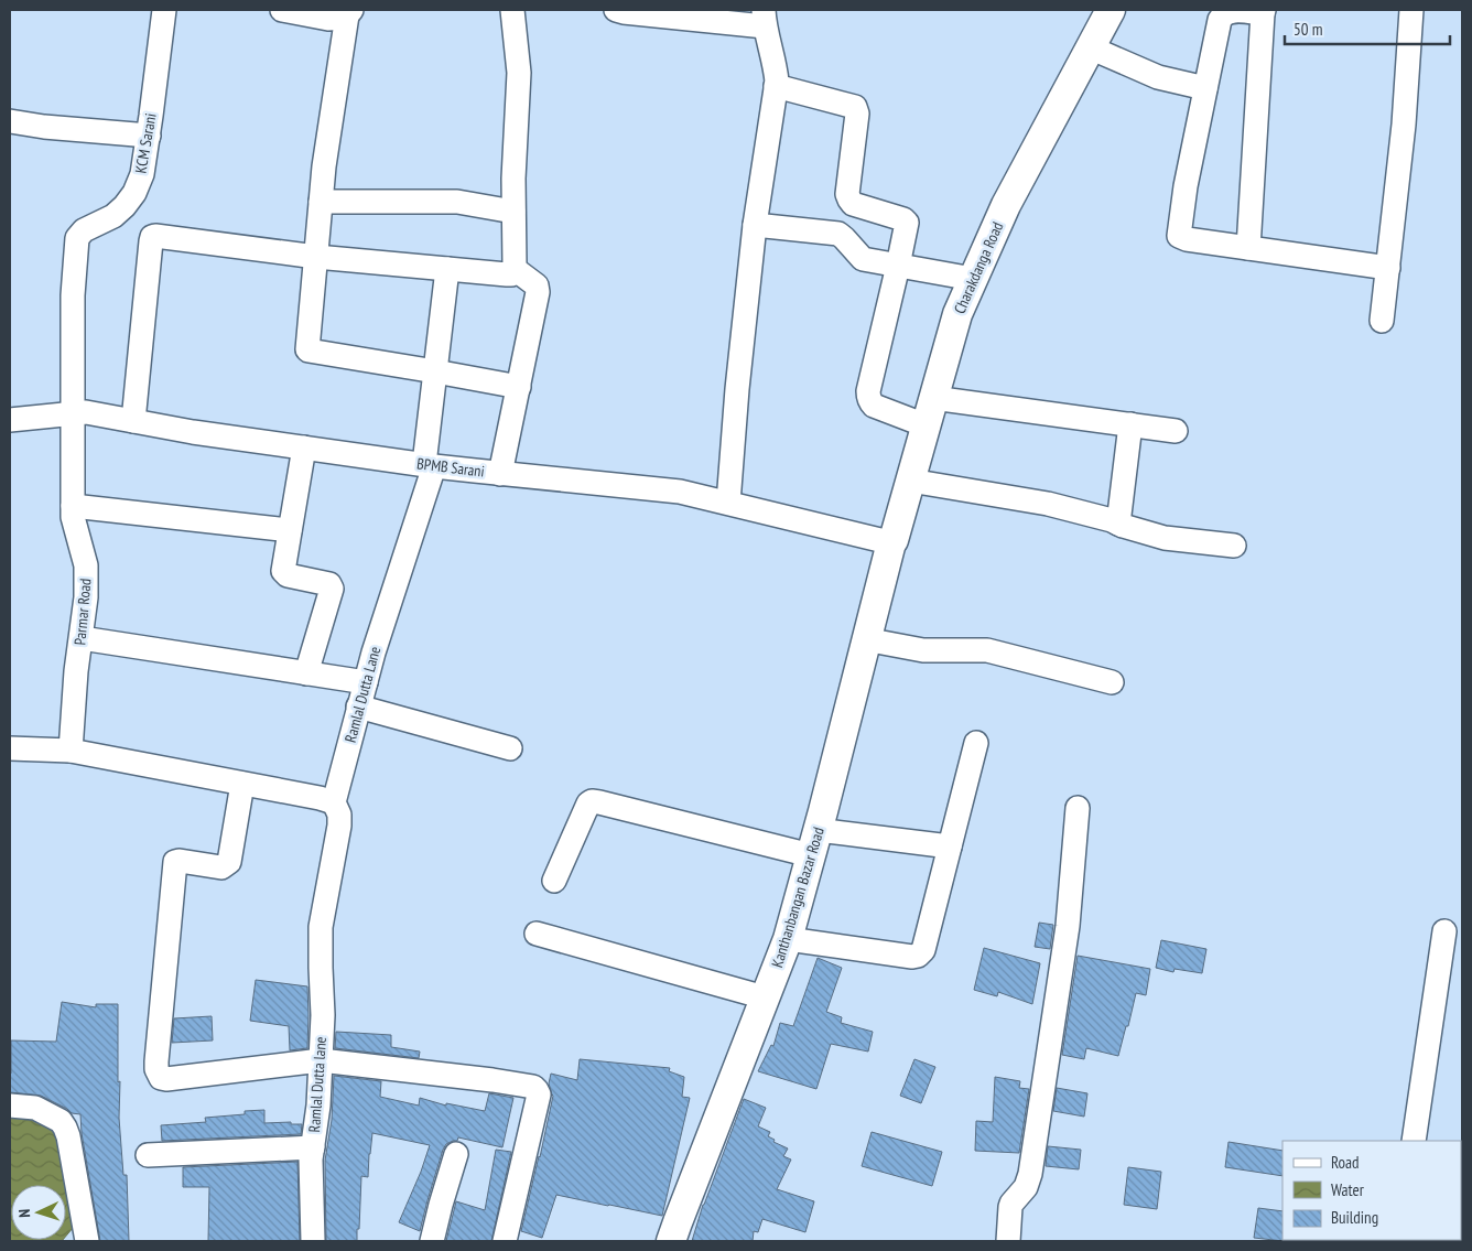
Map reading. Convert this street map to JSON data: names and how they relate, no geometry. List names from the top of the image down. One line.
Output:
{"streets":{"street":["KCM Sarani","Charakdanga Road","BPMB Sarani","Parmar Road","Ramlal Dutta Lane","Kanthanbangan Bazar Road","Ramlal Dutta lane"]},"crossings":[["KCM Sarani","BPMB Sarani"],["KCM Sarani","Parmar Road"],["Charakdanga Road","BPMB Sarani"],["Charakdanga Road","Kanthanbangan Bazar Road"],["BPMB Sarani","Parmar Road"],["BPMB Sarani","Ramlal Dutta Lane"],["BPMB Sarani","Kanthanbangan Bazar Road"],["Ramlal Dutta Lane","Ramlal Dutta lane"]],"legend":["Road","Water","Building"],"scale_bar":"50 m","north":"left"}
